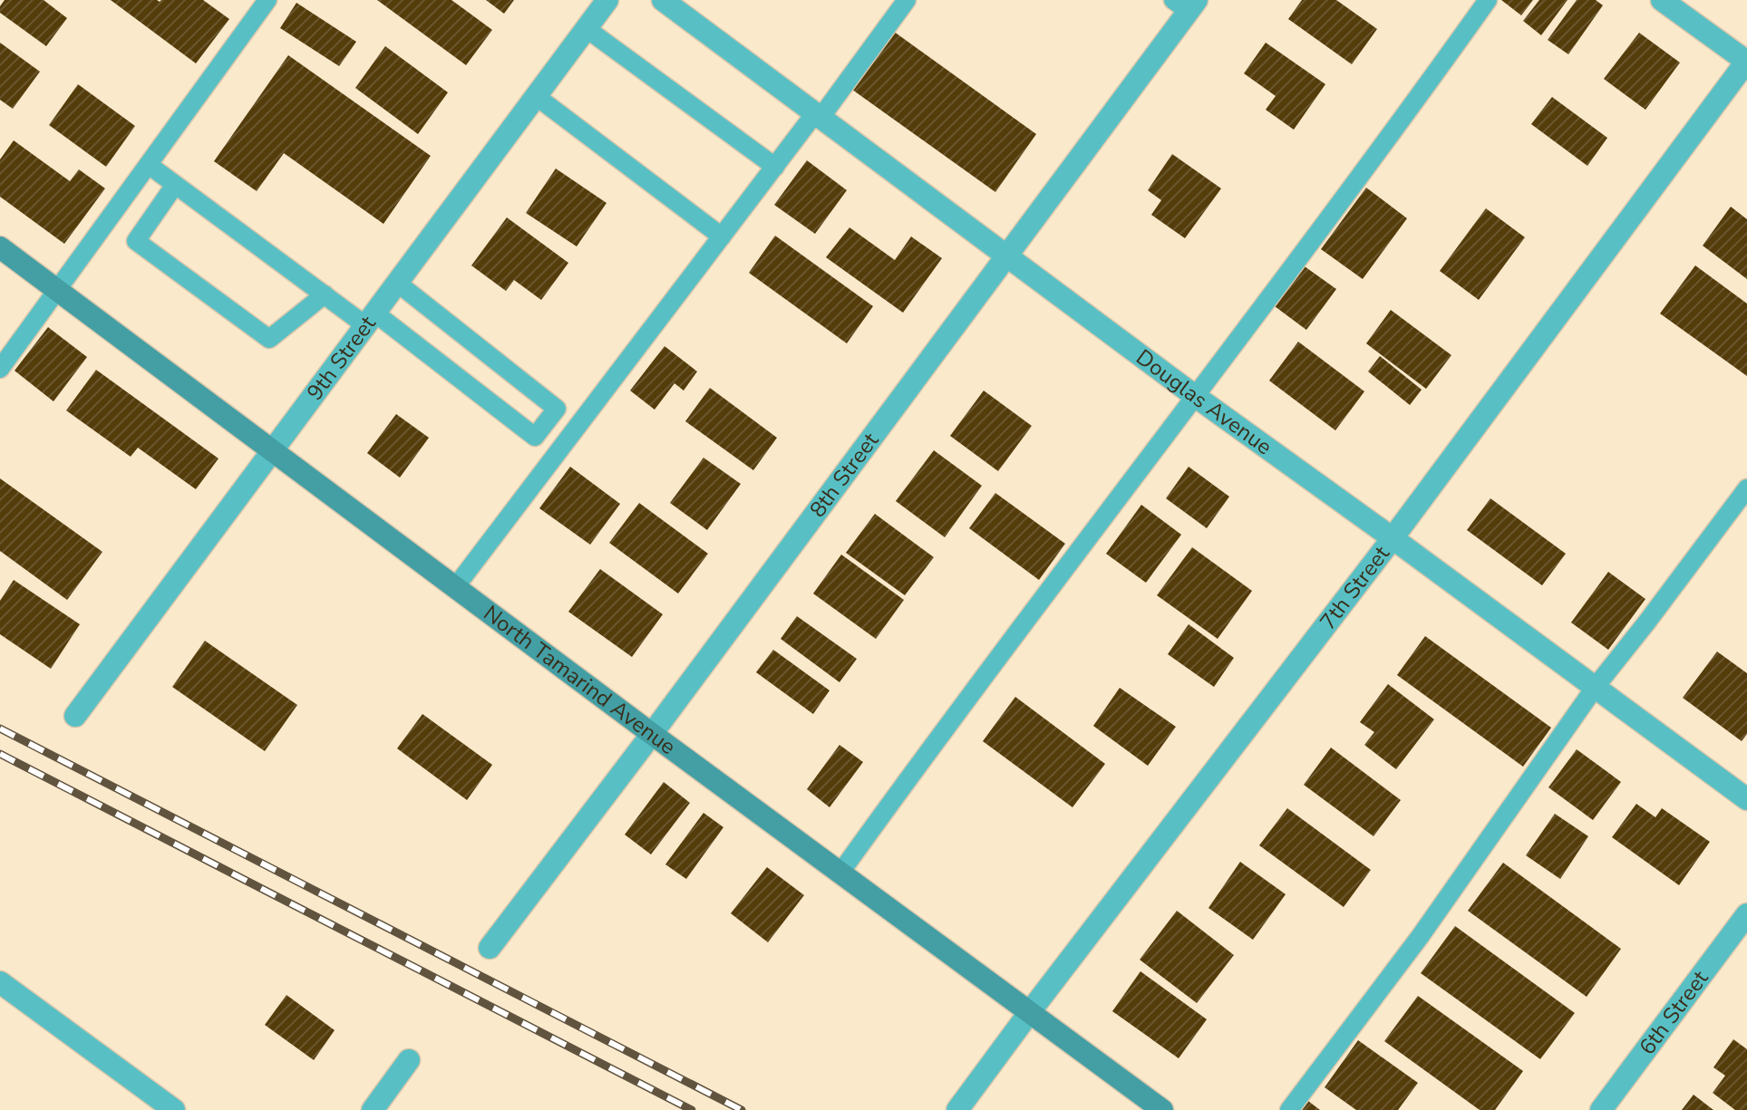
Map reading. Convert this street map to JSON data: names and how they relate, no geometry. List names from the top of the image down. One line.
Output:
{"streets":{"street":["9th Street","Douglas Avenue","8th Street","7th Street","North Tamarind Avenue","6th Street"]},"crossings":[["9th Street","North Tamarind Avenue"],["Douglas Avenue","8th Street"],["Douglas Avenue","7th Street"],["8th Street","North Tamarind Avenue"],["7th Street","North Tamarind Avenue"]]}
